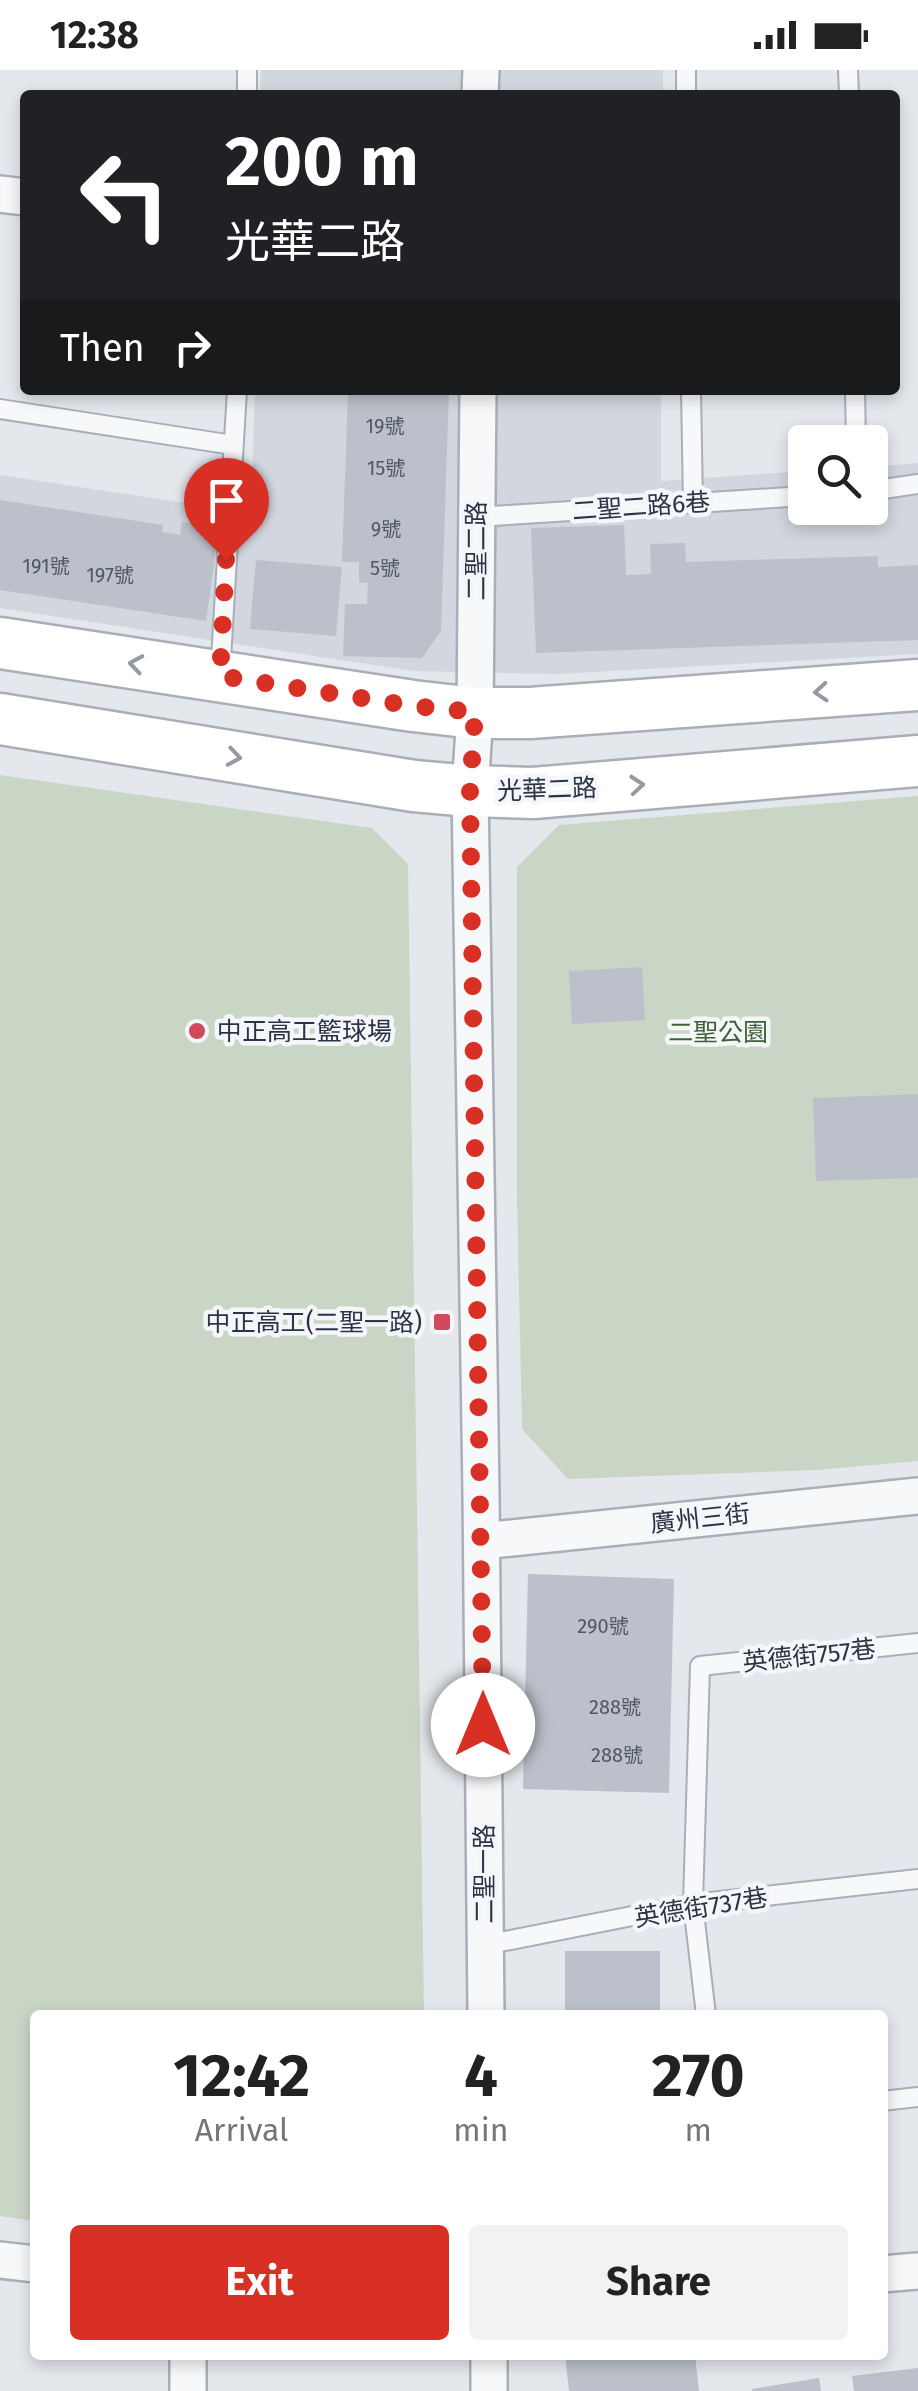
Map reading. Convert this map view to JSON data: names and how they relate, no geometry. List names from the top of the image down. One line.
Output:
{"streets":{"street":["二聖二路","光華二路","廣州三街","二聖一路"],"lane":["二聖二路6巷","英德街757巷","英德街737巷"]},"crossings":[["二聖二路6巷","二聖二路"],["二聖二路","二聖一路"],["光華二路","二聖一路"],["廣州三街","二聖一路"],["英德街757巷","英德街737巷"],["二聖一路","英德街737巷"]],"parks":["二聖公園"],"places":{"other":["中正高工籃球場"],"transit":["中正高工(二聖一路)"]},"house_numbers":["19號","15號","9號","191號","5號","197號","290號","288號","288號"],"page":{"status":"12:38","turn":["200 m","光華二路"],"then":"Then","eta":["12:42","Arrival","4","min","270","m"],"buttons":["Exit","Share"]}}
